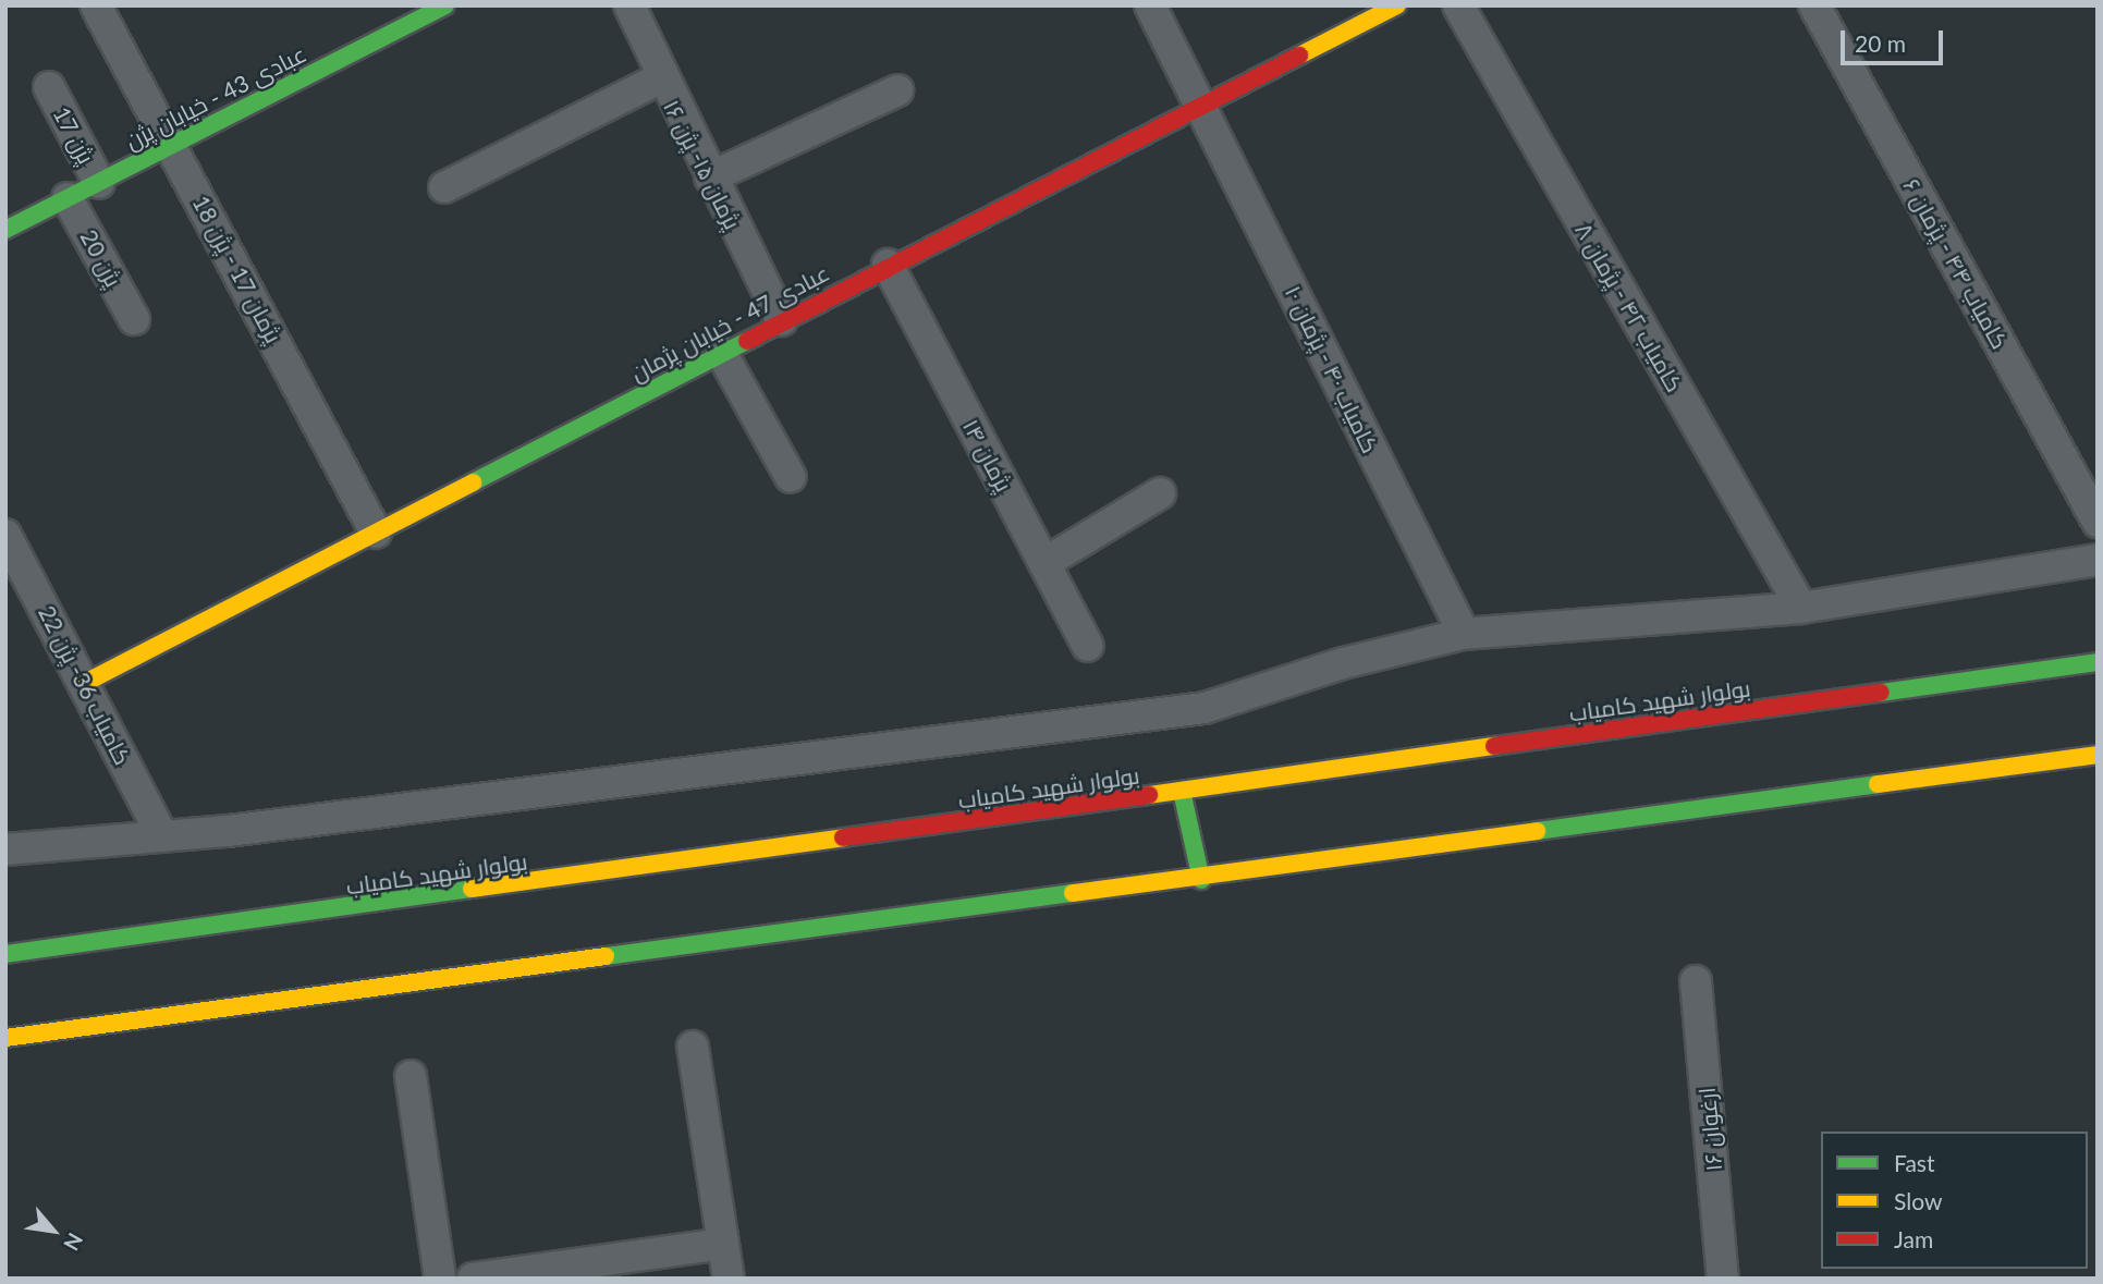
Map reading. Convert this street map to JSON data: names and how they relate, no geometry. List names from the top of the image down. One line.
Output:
{"streets":{"main road":["عبادی 43 - خیابان پژن","عبادی 47 - خیابان پژمان","بولوار شهید کامیاب"],"street":["پژن 17","پژمان ۱۵- پژن ۱۶","پژن 20","کامیاب ۴۴ - پژمان ۶","پژمان 17 - پژن 18","کامیاب ۴۲ - پژمان ۸","کامیاب ۴۰ - پژمان ۱۰","پژمان ۱۴","کامیاب 36- پژن 22","ارغوان ۱۶"]},"crossings":[["عبادی 43 - خیابان پژن","پژن 17"],["عبادی 43 - خیابان پژن","پژن 20"],["عبادی 43 - خیابان پژن","پژمان 17 - پژن 18"],["پژمان ۱۵- پژن ۱۶","عبادی 47 - خیابان پژمان"],["پژمان 17 - پژن 18","عبادی 47 - خیابان پژمان"],["عبادی 47 - خیابان پژمان","کامیاب ۴۰ - پژمان ۱۰"],["عبادی 47 - خیابان پژمان","پژمان ۱۴"],["عبادی 47 - خیابان پژمان","کامیاب 36- پژن 22"]],"legend":["Fast","Slow","Jam"],"scale_bar":"20 m","north":"bottom right"}
